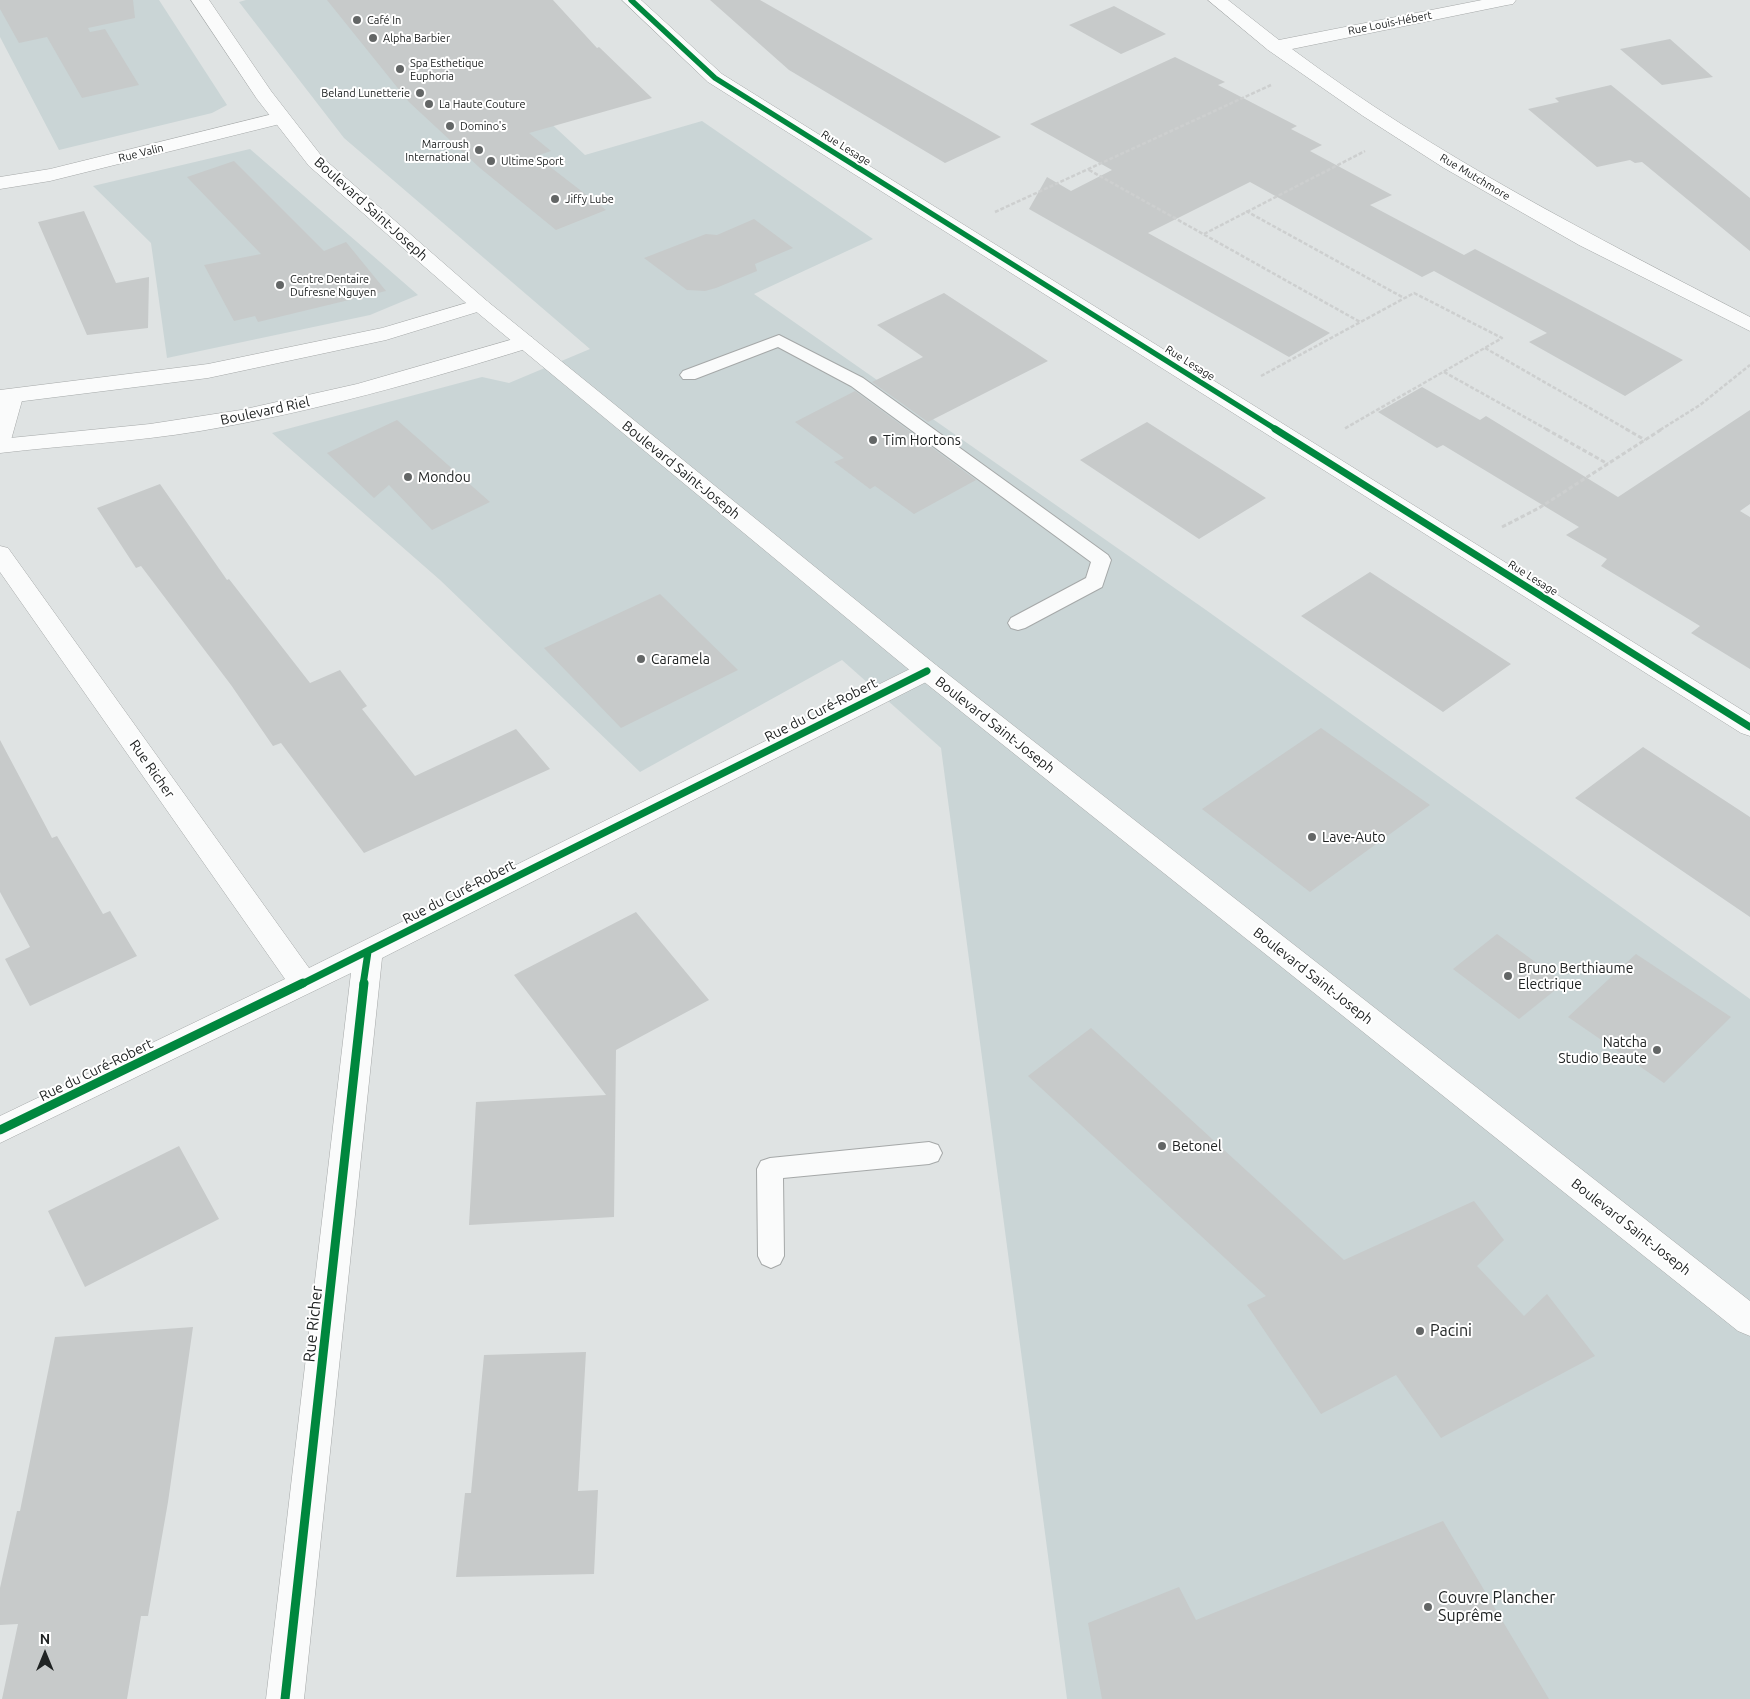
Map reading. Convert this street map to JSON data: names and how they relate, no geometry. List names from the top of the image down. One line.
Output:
{"streets":{"street":["Rue Louis-Hébert","Rue Lesage","Rue Valin","Rue Mutchmore","Boulevard Saint-Joseph","Boulevard Riel","Rue du Curé-Robert","Rue Richer"]},"crossings":[["Rue Louis-Hébert","Rue Mutchmore"],["Rue Valin","Boulevard Saint-Joseph"],["Boulevard Saint-Joseph","Boulevard Riel"],["Boulevard Saint-Joseph","Rue du Curé-Robert"],["Rue du Curé-Robert","Rue Richer"]],"places":["Café In","Alpha Barbier","Spa Esthetique Euphoria","Beland Lunetterie","La Haute Couture","Domino's","Marroush International","Ultime Sport","Jiffy Lube","Centre Dentaire Dufresne Nguyen","Tim Hortons","Mondou","Caramela","Lave-Auto","Bruno Berthiaume Electrique","Natcha Studio Beaute","Betonel","Pacini","Couvre Plancher Suprême"],"north":"top"}
